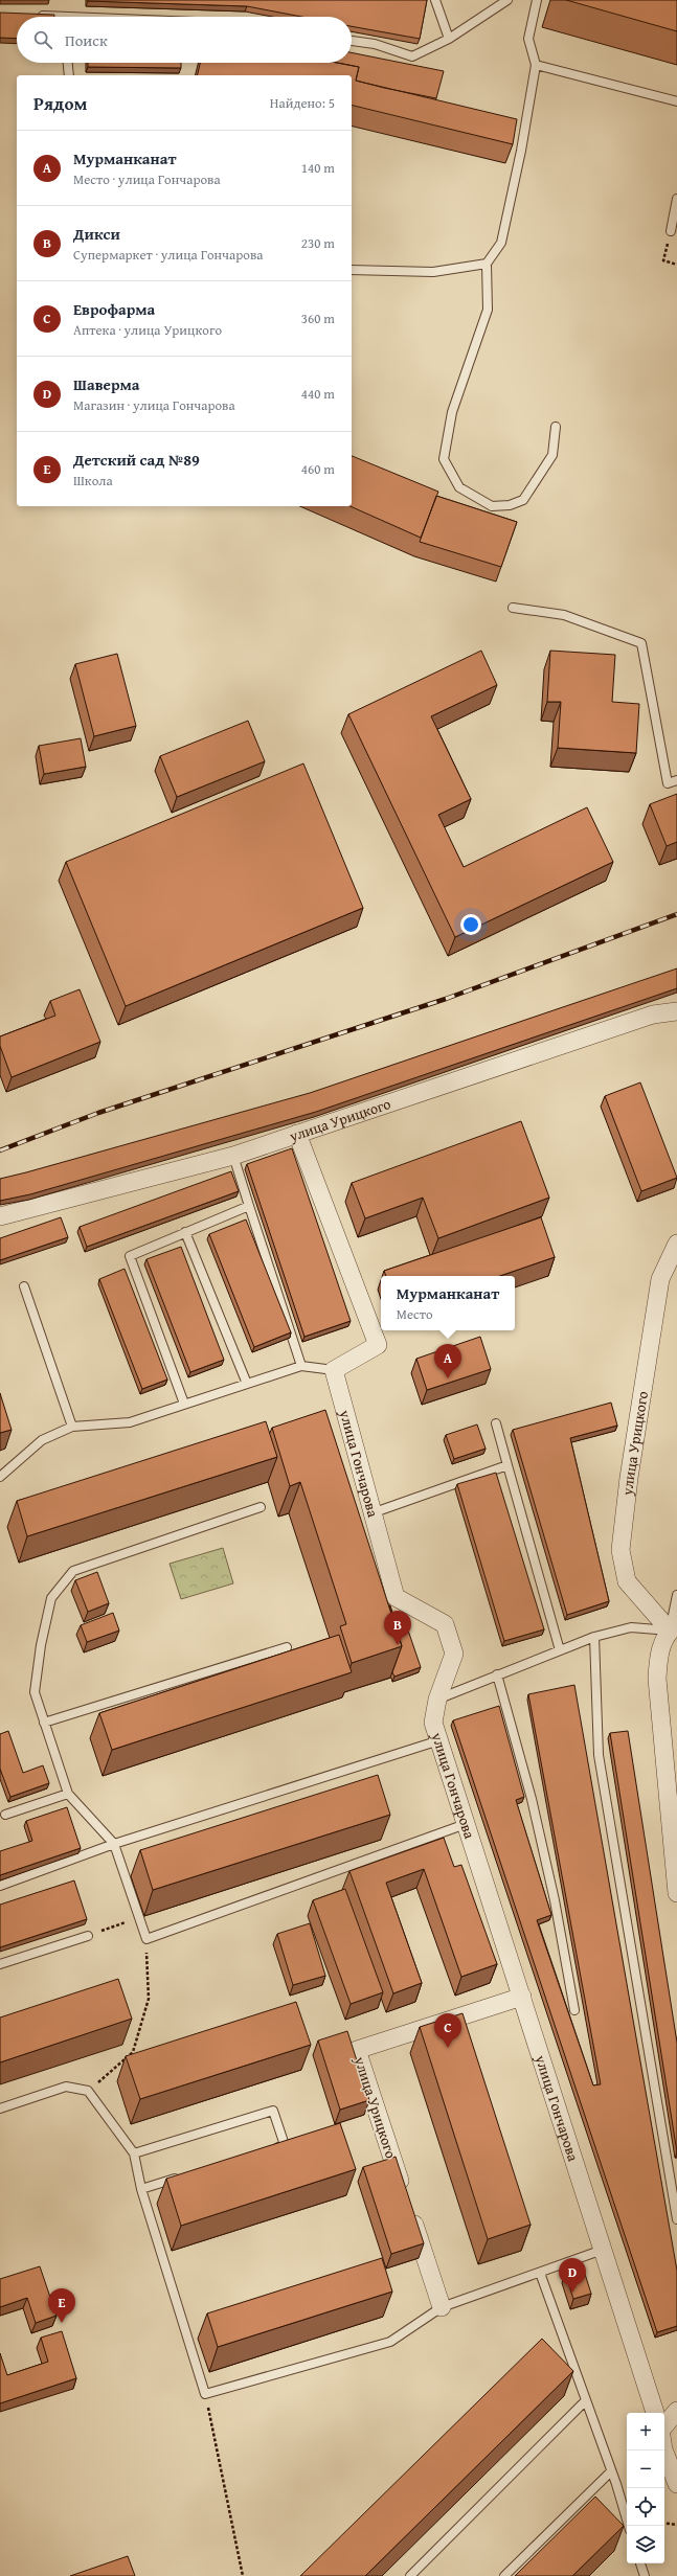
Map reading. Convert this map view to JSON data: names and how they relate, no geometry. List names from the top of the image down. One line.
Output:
{"streets":{"street":["улица Урицкого","улица Гончарова"]},"crossings":[["улица Урицкого","улица Гончарова"]],"page":{"search":"Поиск","heading":["Рядом","Найдено: 5"],"list":[{"mark":"A","name":"Мурманканат","note":"Место · улица Гончарова","value":"140 m"},{"mark":"B","name":"Дикси","note":"Супермаркет · улица Гончарова","value":"230 m"},{"mark":"C","name":"Еврофарма","note":"Аптека · улица Урицкого","value":"360 m"},{"mark":"D","name":"Шаверма","note":"Магазин · улица Гончарова","value":"440 m"},{"mark":"E","name":"Детский сад №89","note":"Школа","value":"460 m"}],"popup":["Мурманканат","Место"],"pins":["A","B","C","D","E"],"map_buttons":["+","−"]}}
